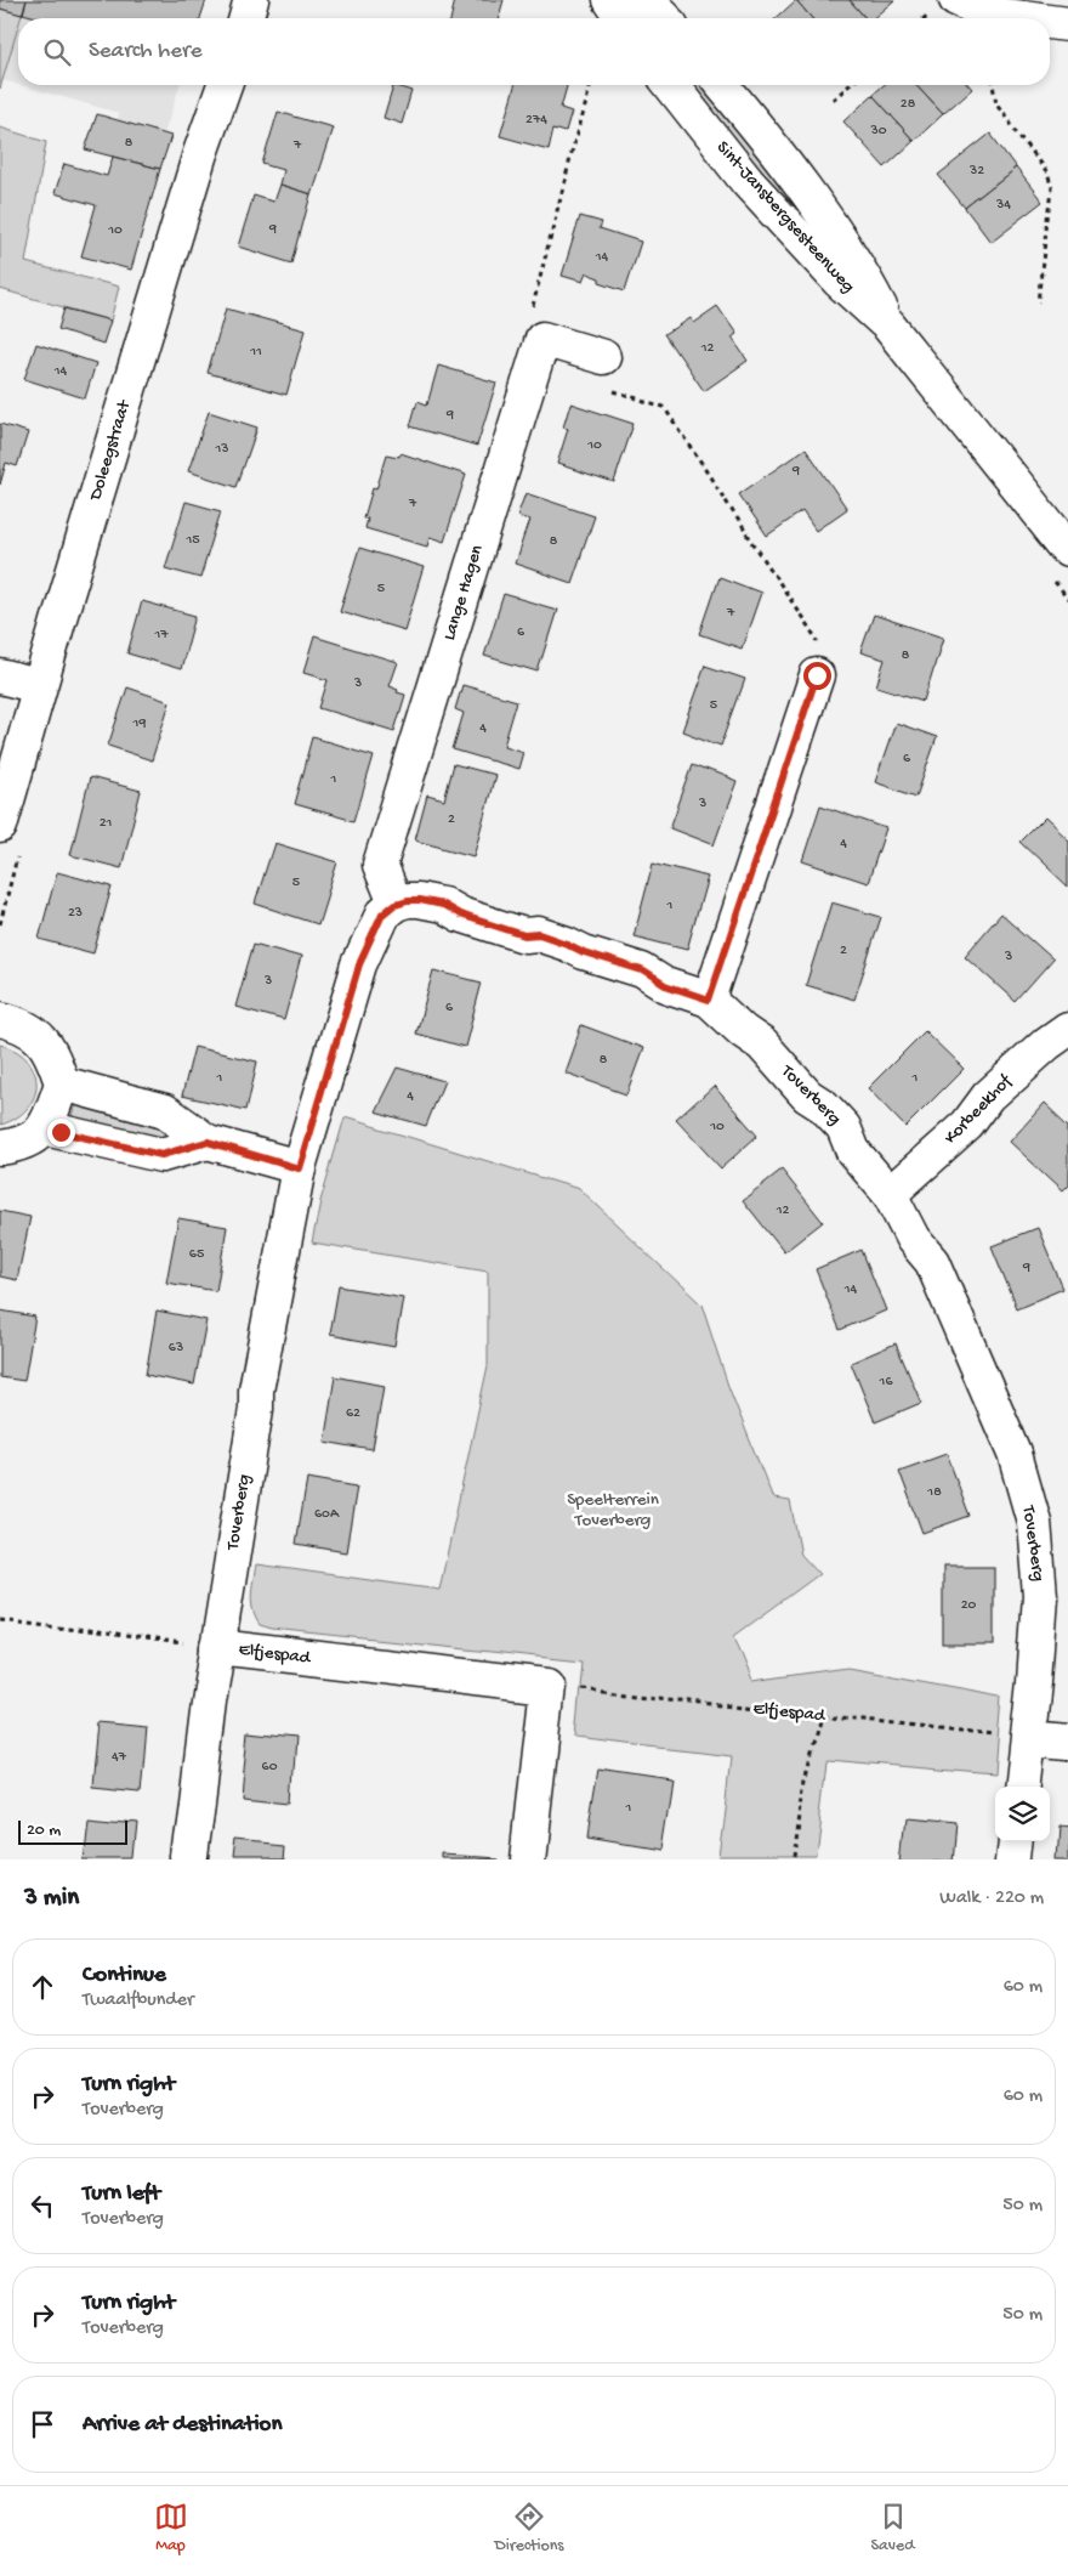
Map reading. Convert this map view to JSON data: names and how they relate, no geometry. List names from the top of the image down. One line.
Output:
{"streets":{"street":["Sint-Jansbergsesteenweg","Doleegstraat","Lange Hagen","Toverberg","Korbeekhof","Elfjespad"]},"crossings":[["Lange Hagen","Toverberg"],["Toverberg","Korbeekhof"],["Toverberg","Elfjespad"]],"parks":["Speelterrein Toverberg"],"house_numbers":["28","274","30","8","7","32","34","9","10","14","12","11","14","9","10","13","9","7","15","8","5","7","6","17","8","3","5","19","4","6","1","3","2","21","4","5","1","23","2","3","3","6","8","1","1","4","10","12","65","9","14","63","16","62","18","60A","20","47","60","1"],"scale_bar":"20 m","page":{"search":"Search here","scale":"20 m","heading":["3 min","Walk · 220 m"],"list":[["Continue","Twaalfbunder","60 m"],["Turn right","Toverberg","60 m"],["Turn left","Toverberg","50 m"],["Turn right","Toverberg","50 m"],"Arrive at destination"],"nav":["Map","Directions","Saved"]}}
